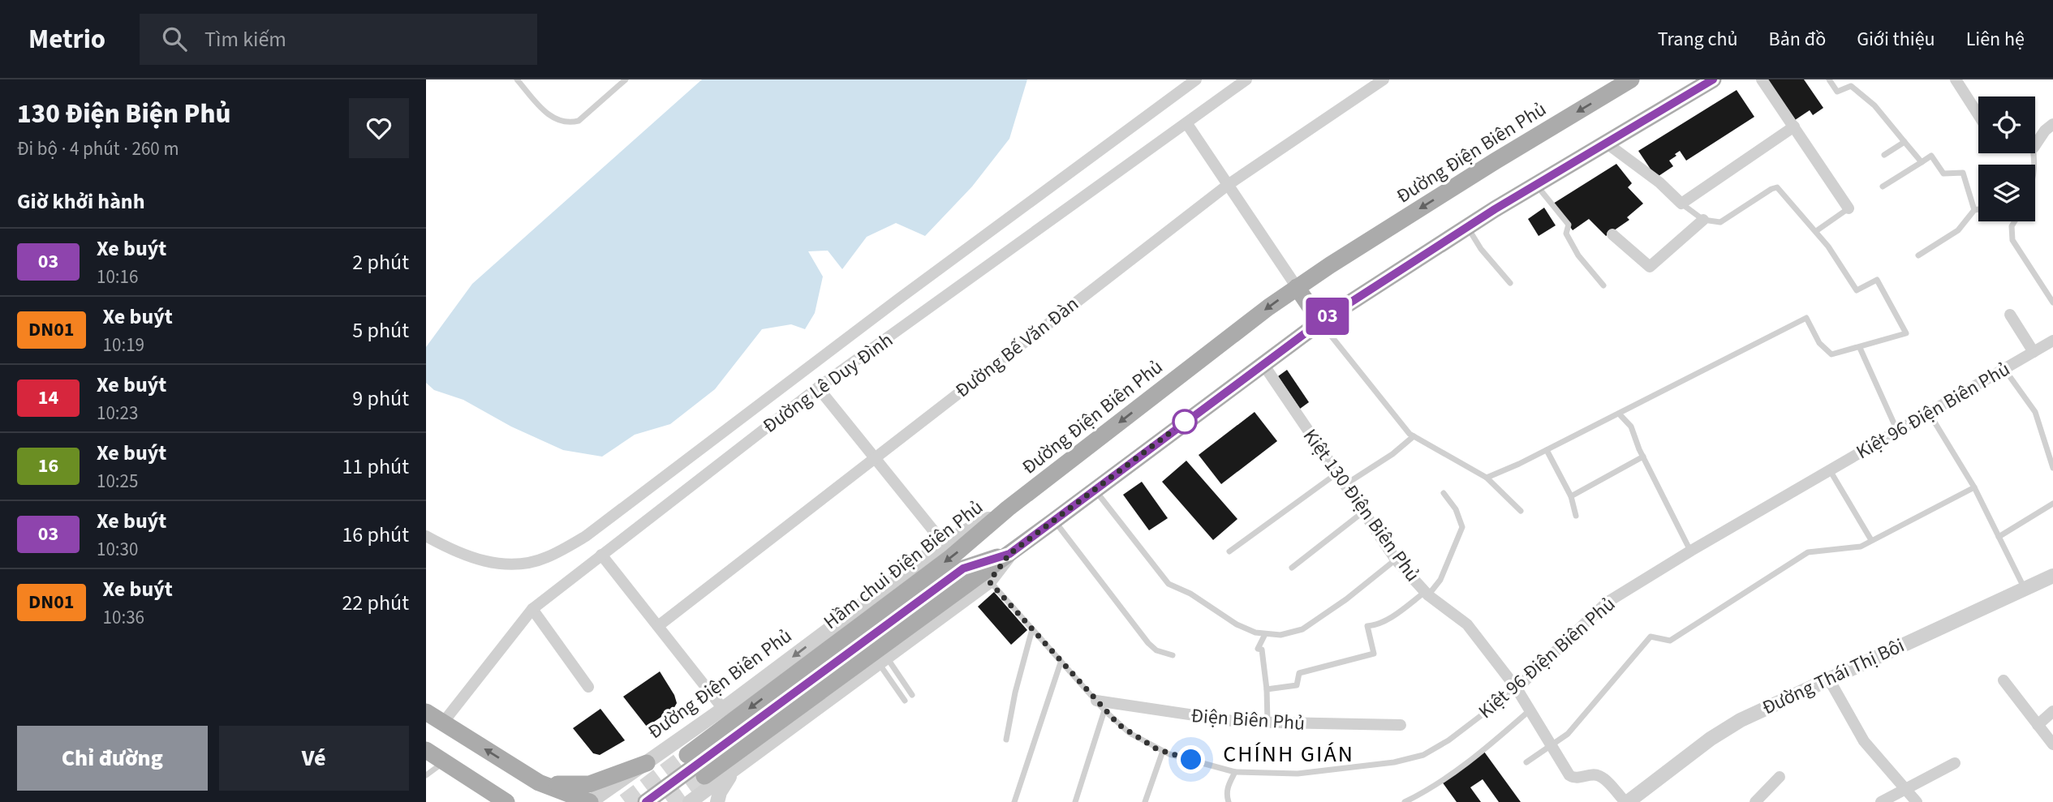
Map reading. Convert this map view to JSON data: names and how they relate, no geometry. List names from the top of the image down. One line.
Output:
{"streets":{"main road":["Đường Điện Biên Phủ","Hầm chui Điện Biên Phủ"],"street":["Đường Bế Văn Đàn","Đường Lê Duy Đình","Kiệt 96 Điện Biên Phủ","Kiệt 130 Điện Biên Phủ","Đường Thái Thị Bôi","Điện Biên Phủ"]},"crossings":[["Đường Điện Biên Phủ","Hầm chui Điện Biên Phủ"],["Kiệt 96 Điện Biên Phủ","Kiệt 130 Điện Biên Phủ"],["Kiệt 96 Điện Biên Phủ","Điện Biên Phủ"],["Kiệt 130 Điện Biên Phủ","Đường Thái Thị Bôi"]],"districts":["CHÍNH GIÁN"],"lines":["bus line 03"],"page":{"header":"Metrio","search":"Tìm kiếm","nav":["Trang chủ","Bản đồ","Giới thiệu","Liên hệ"],"heading":[["130 Điện Biện Phủ","Đi bộ · 4 phút · 260 m"],"Giờ khởi hành"],"on_map":"03","list":[{"mark":"03","name":"Xe buýt","note":"10:16","value":"2 phút"},{"mark":"DN01","name":"Xe buýt","note":"10:19","value":"5 phút"},{"mark":"14","name":"Xe buýt","note":"10:23","value":"9 phút"},{"mark":"16","name":"Xe buýt","note":"10:25","value":"11 phút"},{"mark":"03","name":"Xe buýt","note":"10:30","value":"16 phút"},{"mark":"DN01","name":"Xe buýt","note":"10:36","value":"22 phút"}],"buttons":["Chỉ đường","Vé"]}}
